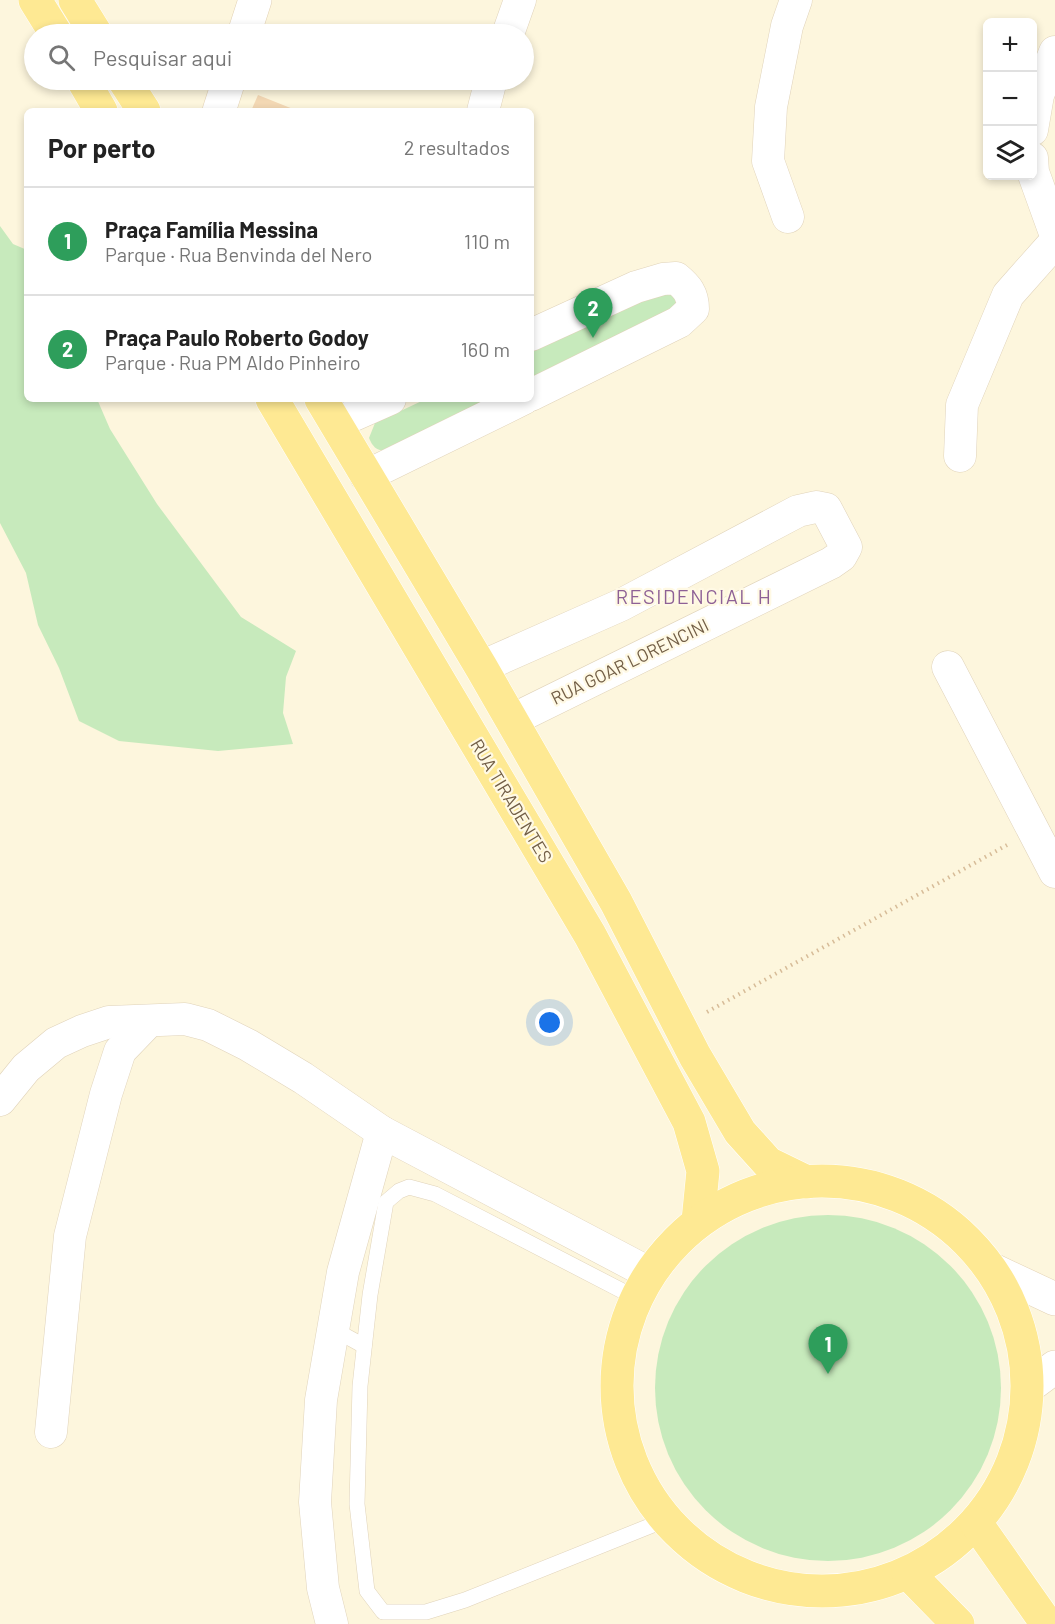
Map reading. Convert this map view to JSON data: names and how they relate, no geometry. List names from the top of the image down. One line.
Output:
{"streets":{"main road":["RUA TIRADENTES"],"street":["RUA GOAR LORENCINI"]},"districts":["RESIDENCIAL H"],"page":{"map_buttons":["+","−"],"search":"Pesquisar aqui","heading":["Por perto","2 resultados"],"list":[{"mark":"1","name":"Praça Família Messina","note":"Parque · Rua Benvinda del Nero","value":"110 m"},{"mark":"2","name":"Praça Paulo Roberto Godoy","note":"Parque · Rua PM Aldo Pinheiro","value":"160 m"}],"pins":["2","1"]}}
